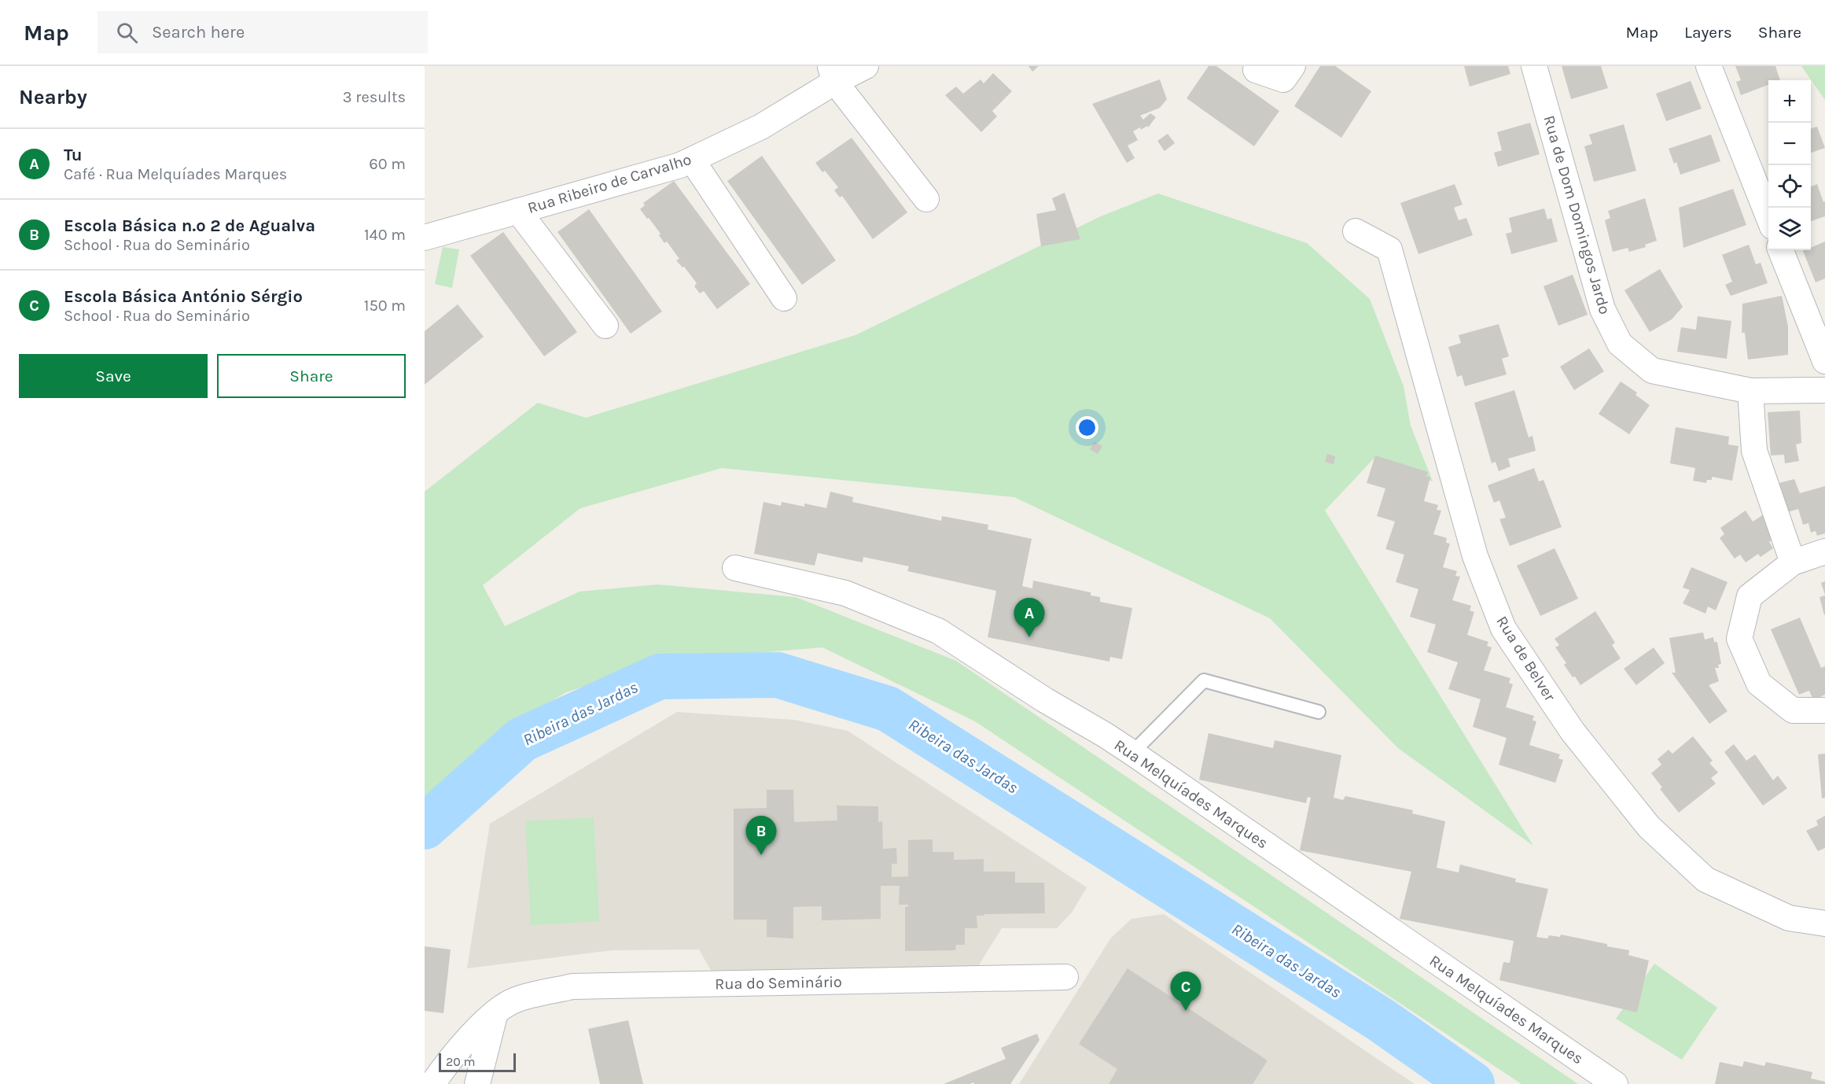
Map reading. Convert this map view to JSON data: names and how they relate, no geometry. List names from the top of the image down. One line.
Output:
{"streets":{"street":["Rua Ribeiro de Carvalho","Rua de Dom Domingos Jardo","Rua de Belver","Rua Melquíades Marques","Rua do Seminário"]},"water":["Ribeira das Jardas"],"scale_bar":"20 m","page":{"header":"Map","search":"Search here","nav":["Map","Layers","Share"],"heading":["Nearby","3 results"],"map_buttons":["+","−"],"list":[{"mark":"A","name":"Tu","note":"Café · Rua Melquíades Marques","value":"60 m"},{"mark":"B","name":"Escola Básica n.º 2 de Agualva","note":"School · Rua do Seminário","value":"140 m"},{"mark":"C","name":"Escola Básica António Sérgio","note":"School · Rua do Seminário","value":"150 m"}],"buttons":["Save","Share"],"pins":["A","B","C"],"scale":"20 m"}}
